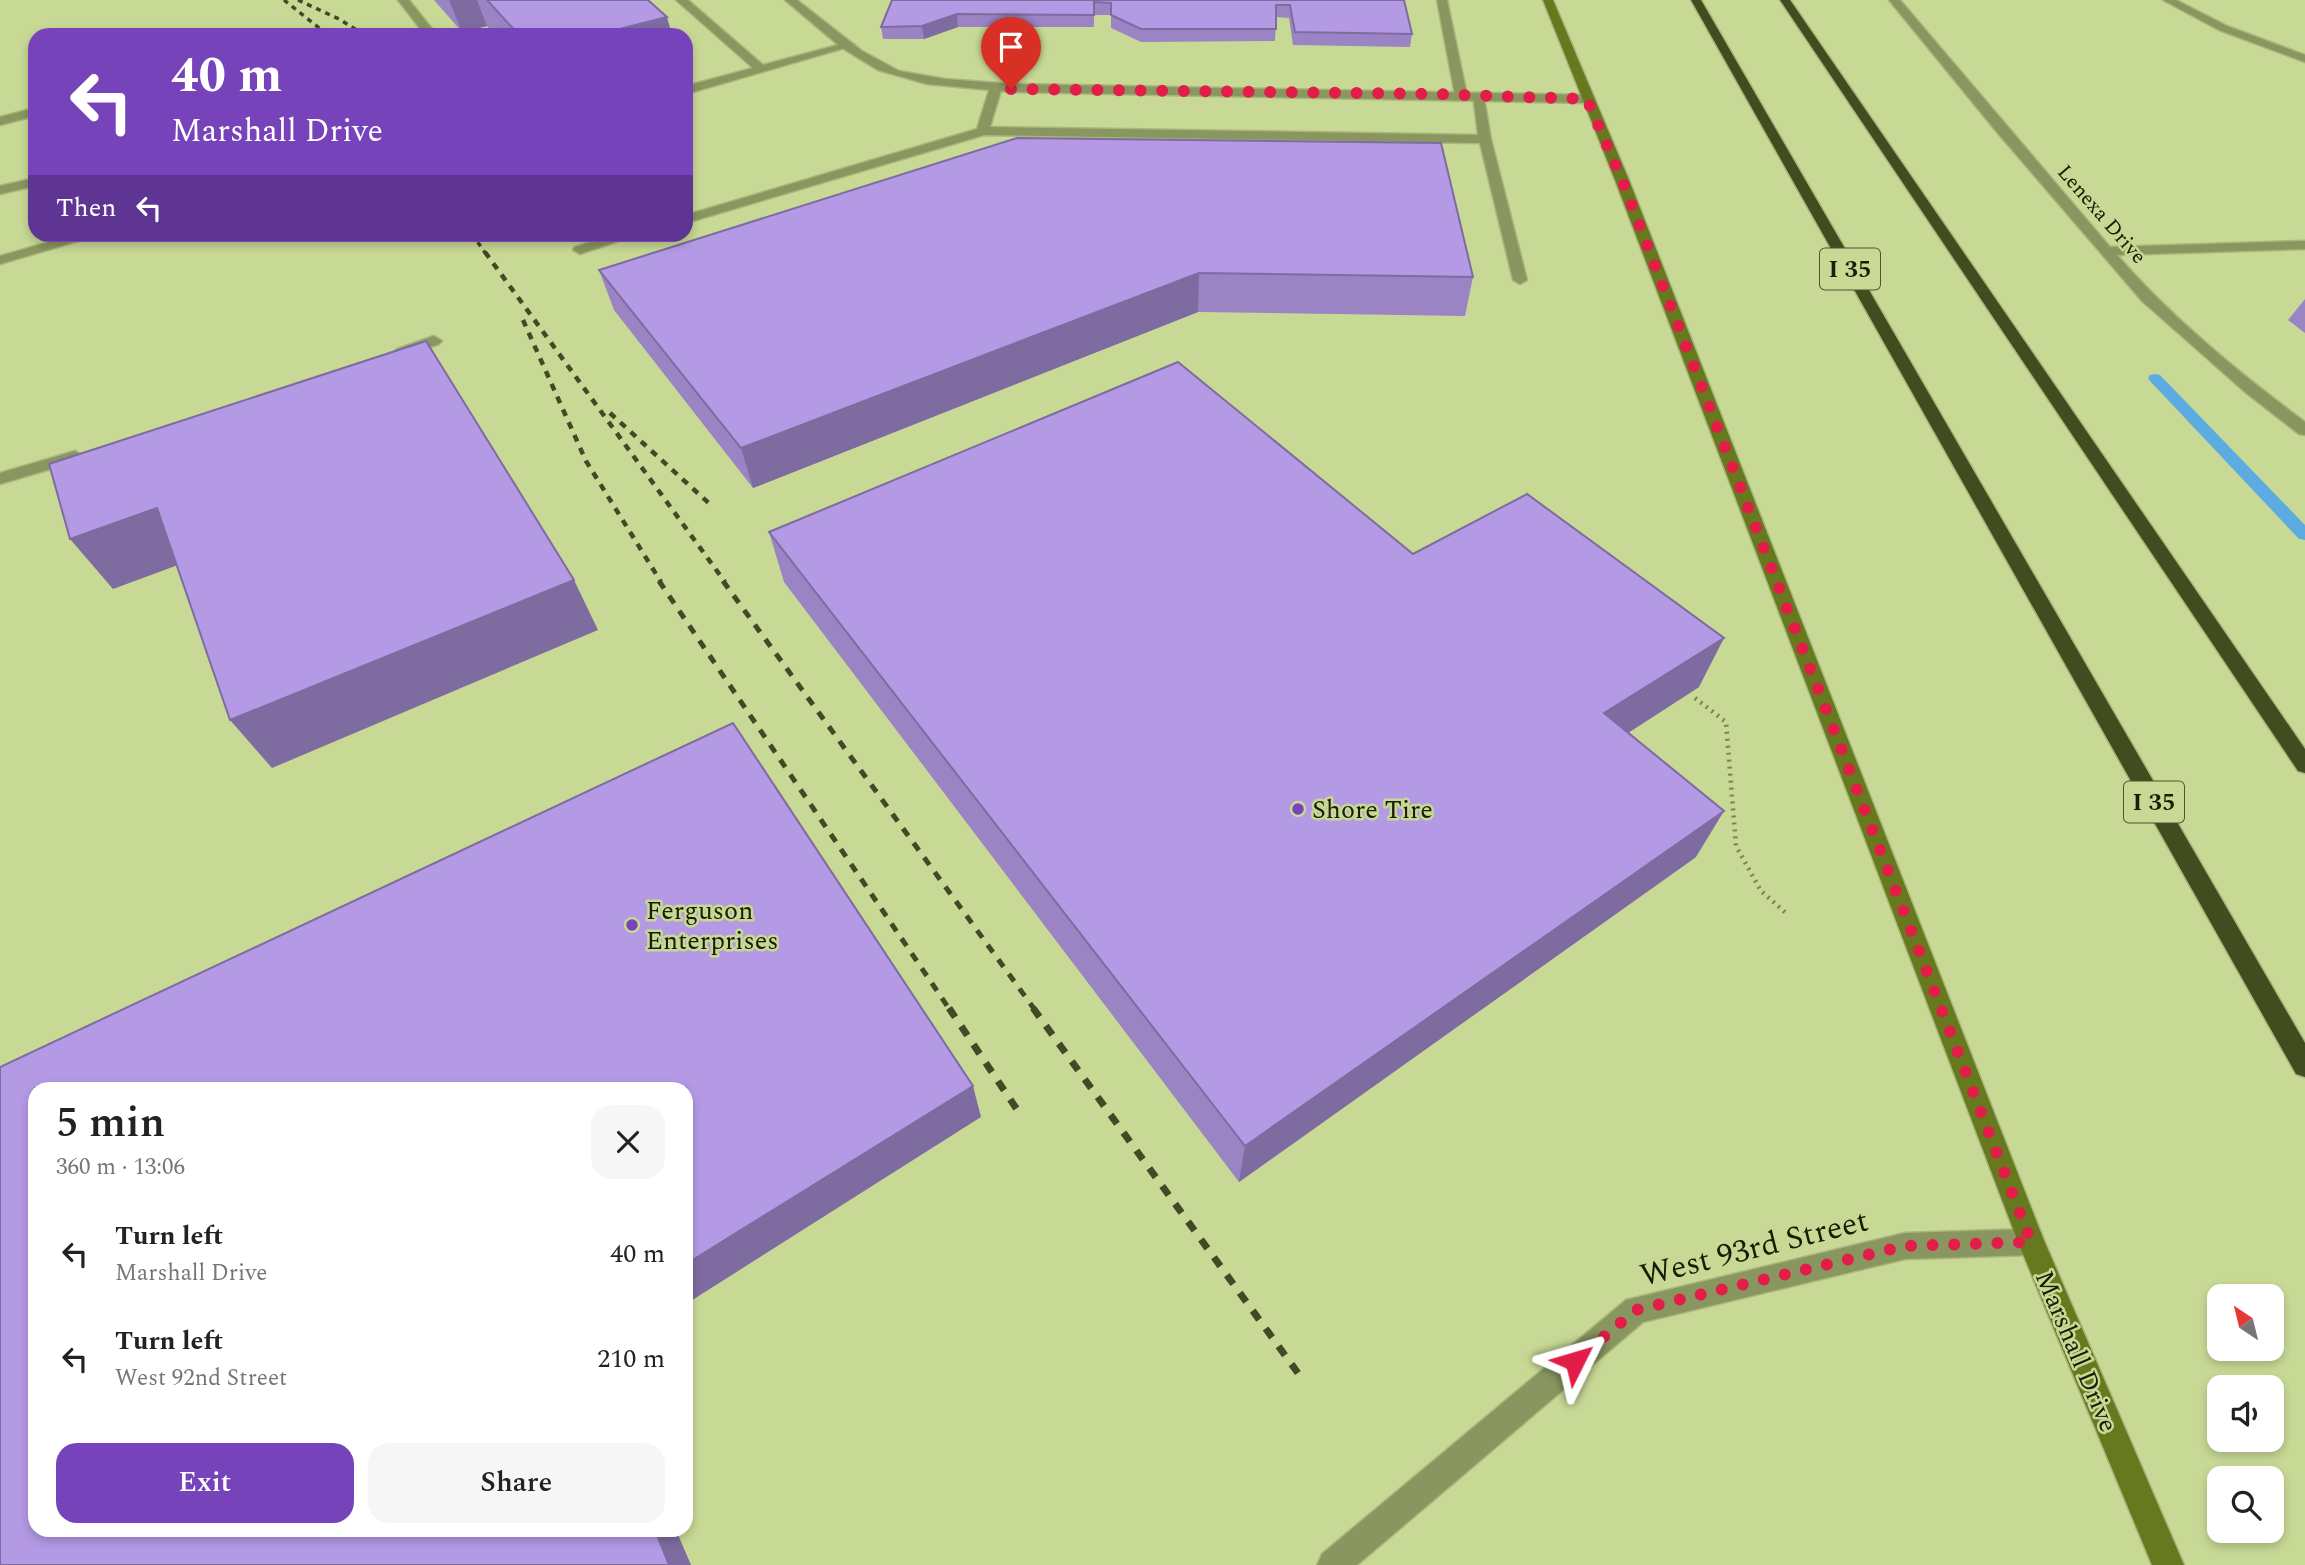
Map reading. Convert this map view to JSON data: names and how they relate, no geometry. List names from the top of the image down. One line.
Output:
{"streets":{"highway":["I 35"],"street":["Lenexa Drive","West 93rd Street","Marshall Drive"]},"crossings":[["West 93rd Street","Marshall Drive"]],"places":["Shore Tire","Ferguson Enterprises"],"north":"top left","page":{"turn":["40 m","Marshall Drive"],"then":"Then","heading":["5 min","360 m · 13:06"],"list":[{"name":"Turn left","note":"Marshall Drive","value":"40 m"},{"name":"Turn left","note":"West 92nd Street","value":"210 m"}],"buttons":["Exit","Share"]}}
